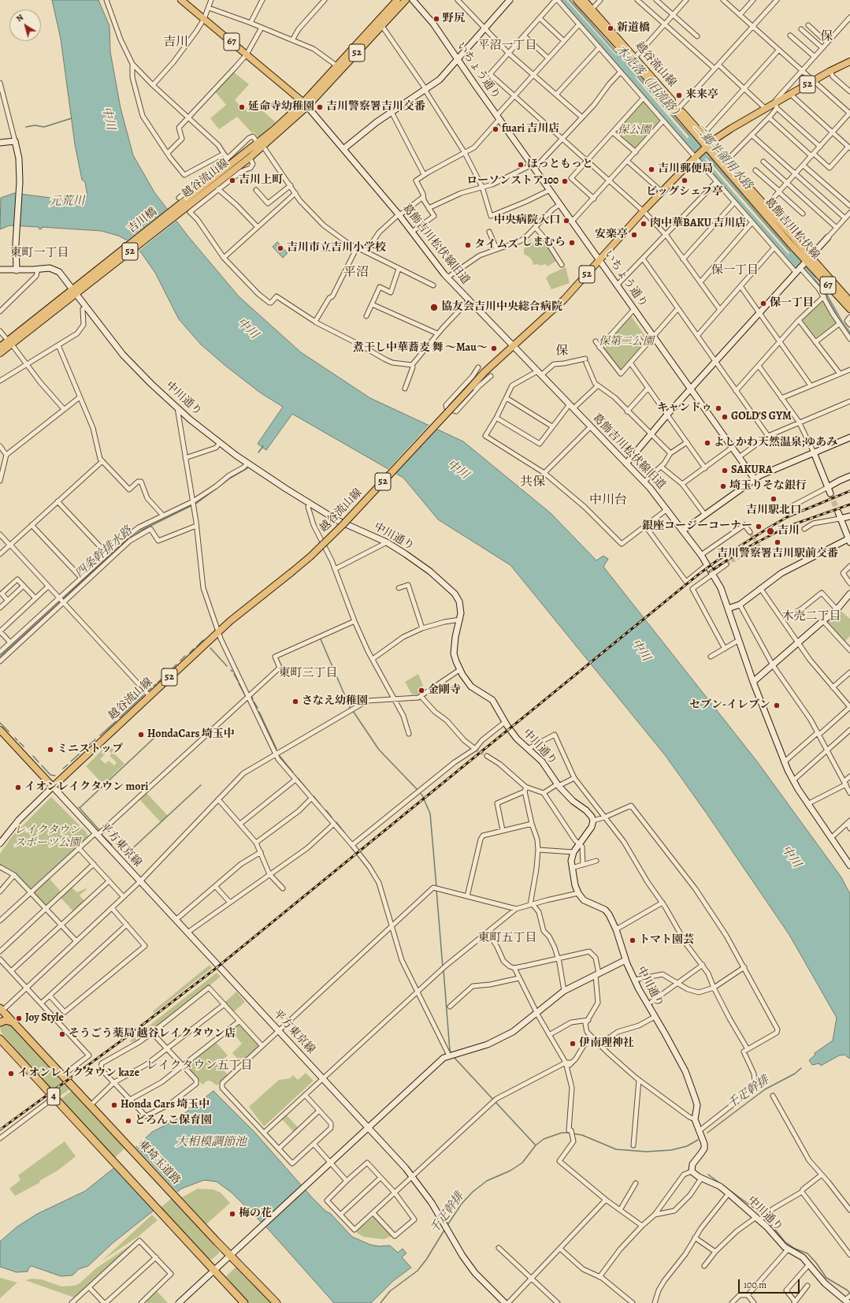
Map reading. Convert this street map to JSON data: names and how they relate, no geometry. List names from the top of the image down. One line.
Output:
{"streets":{"highway":["4","東埼玉道路"],"main road":["67","52","越谷流山線","吉川橋","葛飾吉川松伏線"],"street":["いちょう通り","葛飾吉川松伏線旧道","中川通り","平方東京線"]},"crossings":[["67","越谷流山線"],["67","葛飾吉川松伏線旧道"],["52","吉川橋"],["52","中川通り"],["越谷流山線","いちょう通り"],["越谷流山線","吉川橋"],["越谷流山線","葛飾吉川松伏線"],["越谷流山線","葛飾吉川松伏線旧道"],["越谷流山線","平方東京線"],["吉川橋","中川通り"]],"districts":["保","吉川","平沼一丁目","東町一丁目","保一丁目","平沼","保","共保","中川台","木売二丁目","東町三丁目","東町五丁目","レイクタウン五丁目"],"water":["木売落（旧流路）","中川","二郷半領用水路","元荒川","四条幹排水路","千疋幹排","大相模調節池"],"parks":["保公園","保第二公園","レイクタウン スポーツ公園"],"places":["野尻","新道橋","来来亭","延命寺幼稚園","吉川警察署吉川交番","fuari 吉川店","ほっともっと","吉川郵便局","吉川上町","ビッグシェフ亭","ローソンストア100","中央病院入口","肉中華BAKU 吉川店","安楽亭","しまむら","タイムズ","吉川市立吉川小学校","保一丁目","協友会吉川中央総合病院","煮干し中華蕎麦 舞 〜Mau〜","キャンドゥ","GOLD'S GYM","よしかわ天然温泉;ゆあみ","SAKURA","埼玉りそな銀行","吉川駅北口","銀座コージーコーナー","吉川","吉川警察署吉川駅前交番","金剛寺","さなえ幼稚園","セブン-イレブン","HondaCars 埼玉中","ミニストップ","イオンレイクタウン mori","トマト園芸","Joy Style","そうごう薬局 越谷レイクタウン店","伊南理神社","イオンレイクタウン kaze","Honda Cars 埼玉中","どろんこ保育園","梅の花"],"scale_bar":"100 m","north":"top left"}
